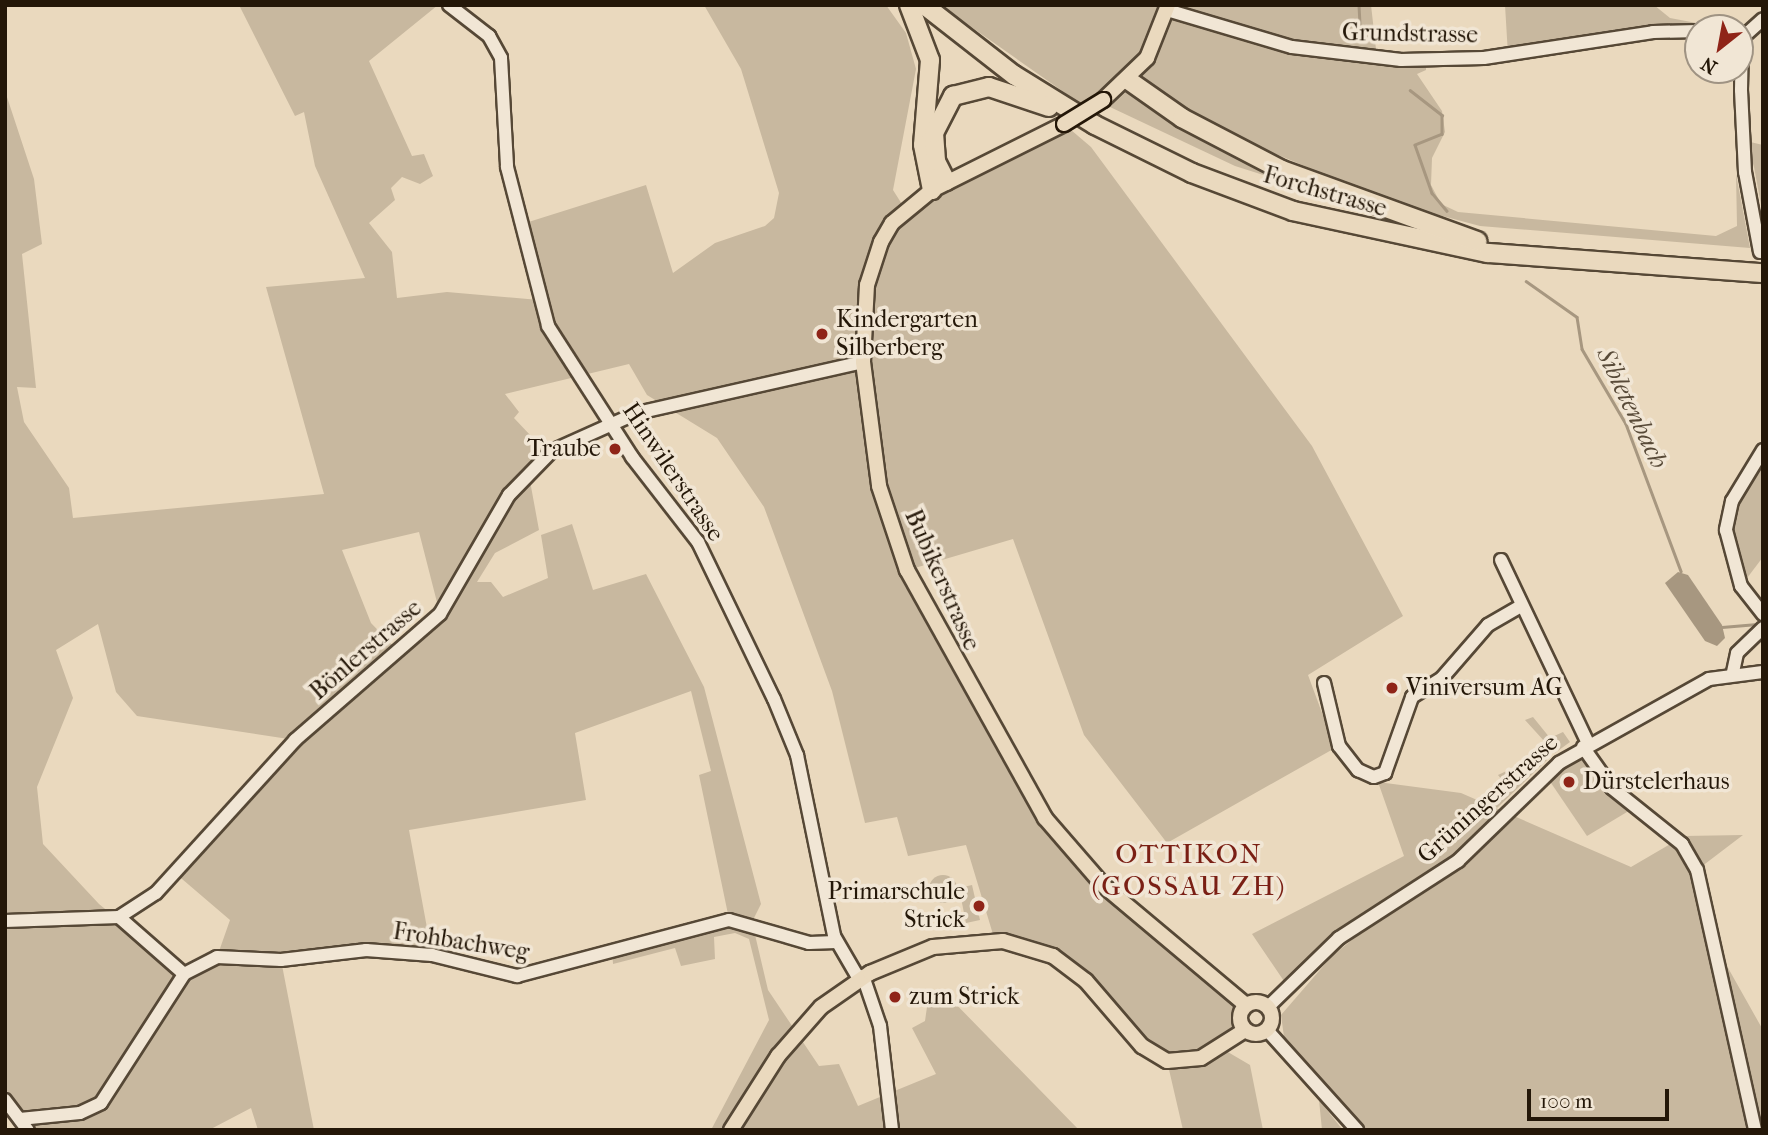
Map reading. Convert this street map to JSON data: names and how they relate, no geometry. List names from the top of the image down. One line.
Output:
{"streets":{"highway":["Forchstrasse"],"main road":["Bubikerstrasse"],"street":["Grundstrasse","Hinwilerstrasse","Bönlerstrasse","Grüningerstrasse","Frohbachweg"]},"crossings":[["Grundstrasse","Bubikerstrasse"],["Hinwilerstrasse","Bönlerstrasse"],["Hinwilerstrasse","Frohbachweg"],["Bubikerstrasse","Bönlerstrasse"]],"districts":["OTTIKON (GOSSAU ZH)"],"water":["Sibletenbach"],"places":["Kindergarten Silberberg","Traube","Viniversum AG","Dürstelerhaus","Primarschule Strick","zum Strick"],"scale_bar":"100 m","north":"bottom left"}
